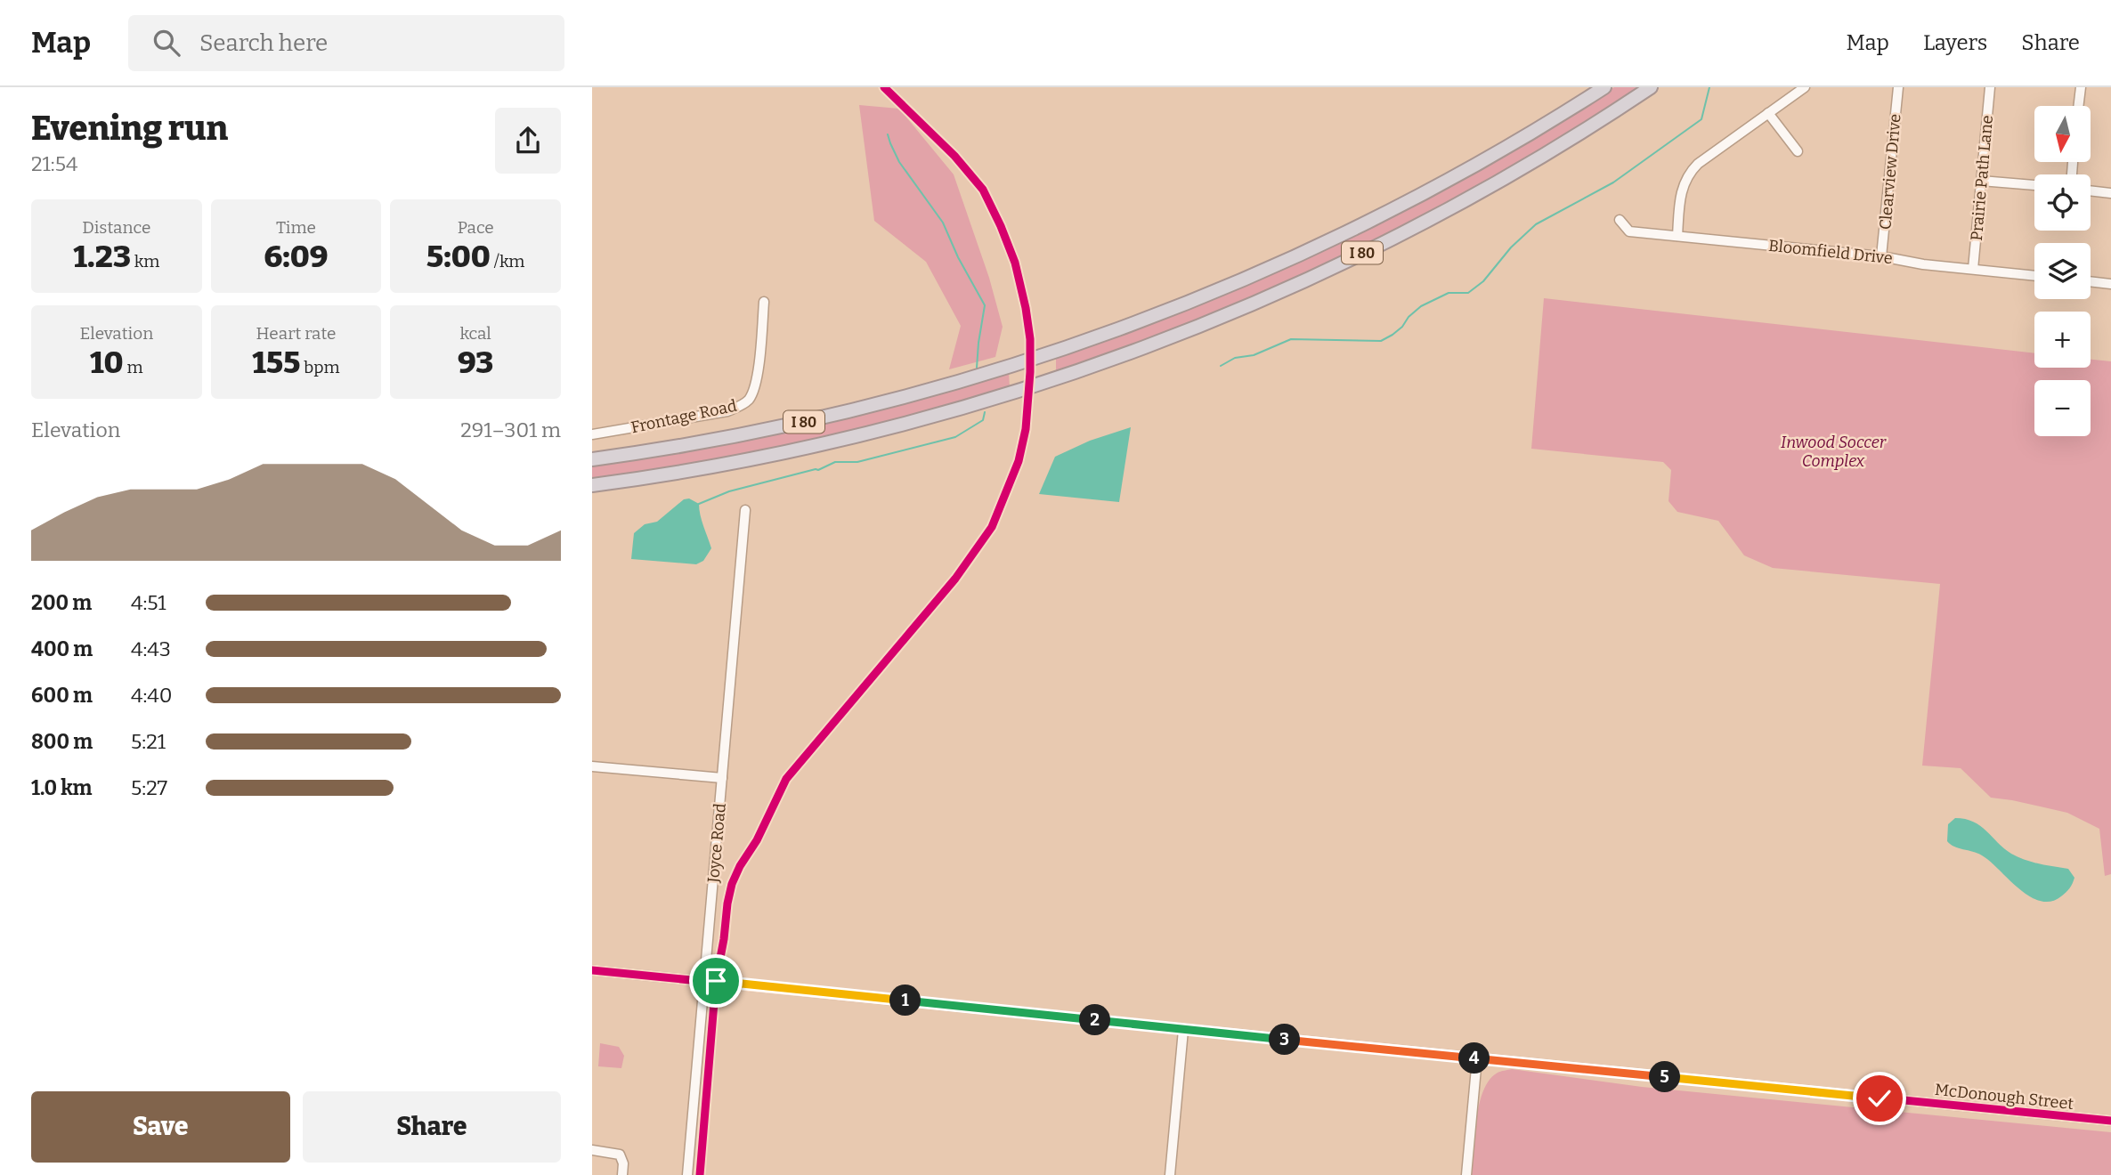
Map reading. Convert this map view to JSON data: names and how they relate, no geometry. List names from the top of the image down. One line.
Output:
{"streets":{"highway":["I 80"],"street":["Clearview Drive","Prairie Path Lane","Bloomfield Drive","Frontage Road","Joyce Road","McDonough Street"]},"crossings":[["Clearview Drive","Bloomfield Drive"],["Prairie Path Lane","Bloomfield Drive"],["Joyce Road","McDonough Street"]],"parks":["Inwood Soccer Complex"],"north":"bottom","page":{"header":"Map","search":"Search here","nav":["Map","Layers","Share"],"heading":["Evening run","21:54"],"map_buttons":["+","−"],"stats":[["Distance","1.23 km"],["Time","6:09"],["Pace","5:00 /km"],["Elevation","10 m"],["Heart rate","155 bpm"],["kcal","93"]],"chart":["Elevation","291–301 m"],"list":[{"name":"200 m","note":"4:51"},{"name":"400 m","note":"4:43"},{"name":"600 m","note":"4:40"},{"name":"800 m","note":"5:21"},{"name":"1.0 km","note":"5:27"}],"pins":["1","2","3","4","5"],"buttons":["Save","Share"]}}
